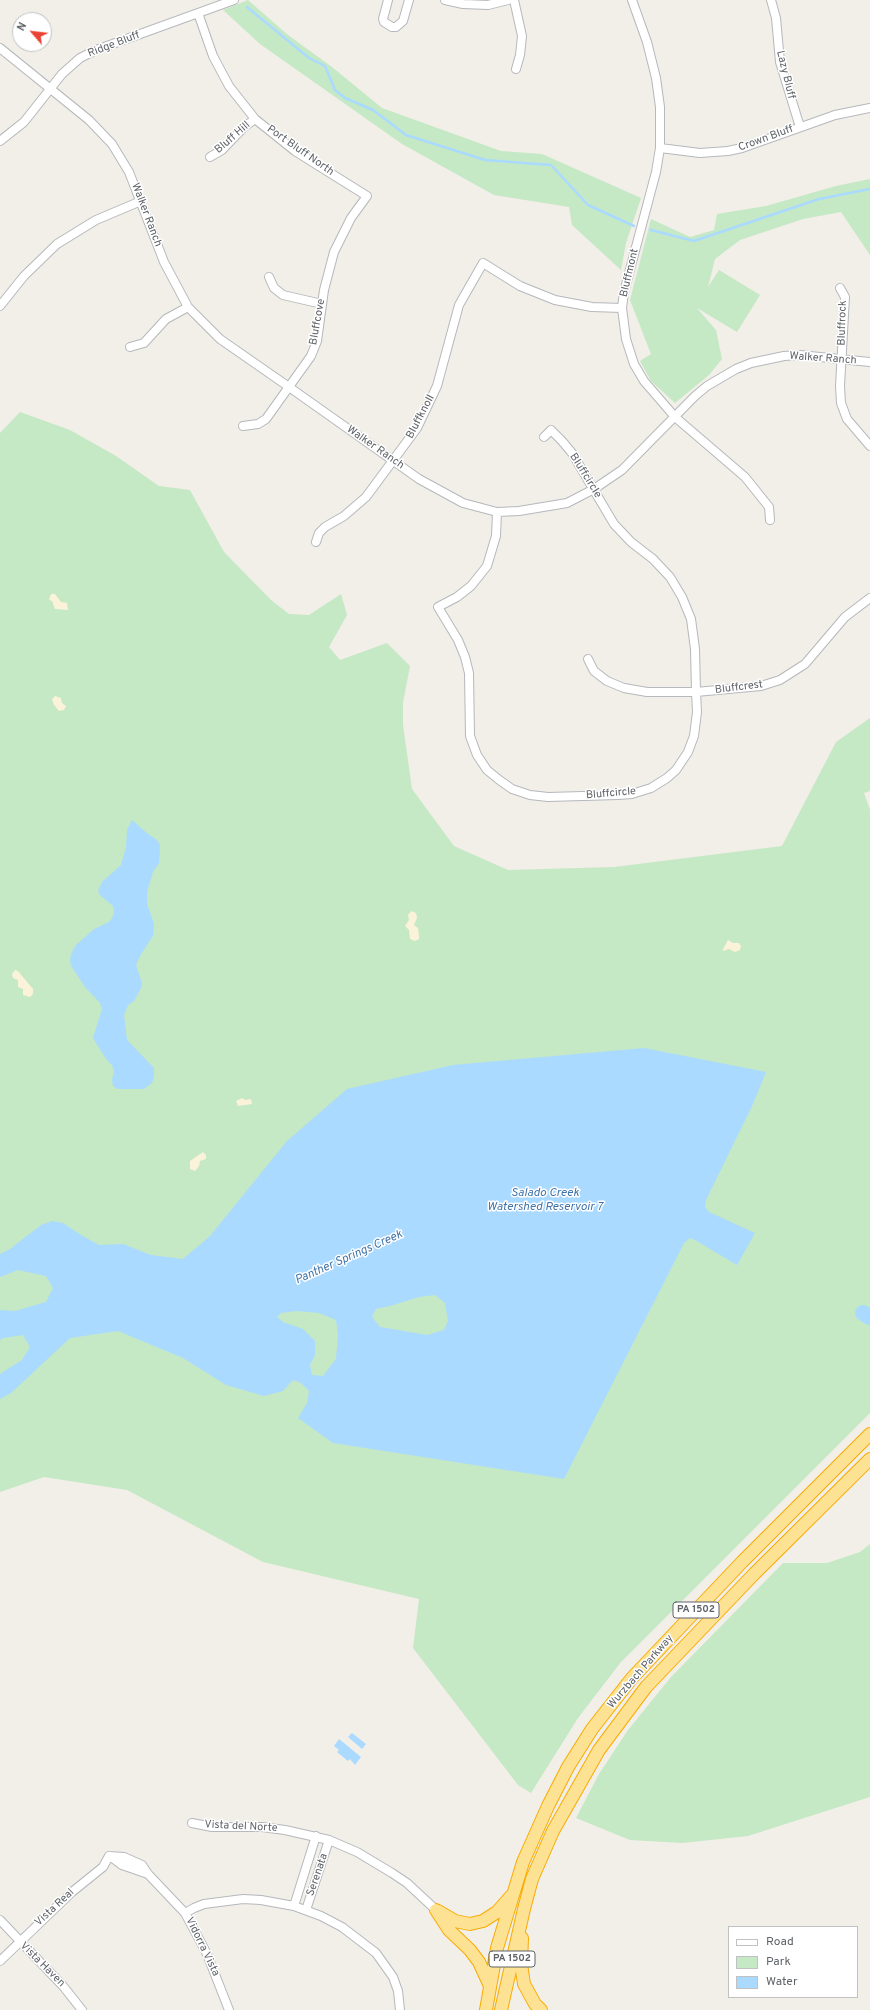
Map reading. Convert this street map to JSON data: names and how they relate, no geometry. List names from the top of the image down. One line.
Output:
{"streets":{"highway":["PA 1502","Wurzbach Parkway"],"street":["Ridge Bluff","Lazy Bluff","Bluff Hill","Crown Bluff","Port Bluff North","Walker Ranch","Bluffmont","Bluffcove","Bluffrock","Bluffknoll","Bluffcircle","Bluffcrest","Vista del Norte","Serenata","Vista Real","Vidorra Vista","Vista Haven"]},"crossings":[["Ridge Bluff","Port Bluff North"],["Ridge Bluff","Walker Ranch"],["Lazy Bluff","Crown Bluff"],["Bluff Hill","Port Bluff North"],["Crown Bluff","Bluffmont"],["Port Bluff North","Bluffcove"],["Walker Ranch","Bluffmont"],["Walker Ranch","Bluffcove"],["Walker Ranch","Bluffrock"],["Walker Ranch","Bluffknoll"],["Walker Ranch","Bluffcircle"],["Bluffmont","Bluffknoll"],["Bluffcircle","Bluffcrest"],["Vista del Norte","Serenata"],["Vista Real","Vidorra Vista"],["Vista Real","Vista Haven"]],"water":["Salado Creek Watershed Reservoir 7","Panther Springs Creek"],"legend":["Road","Park","Water"],"north":"top left"}
